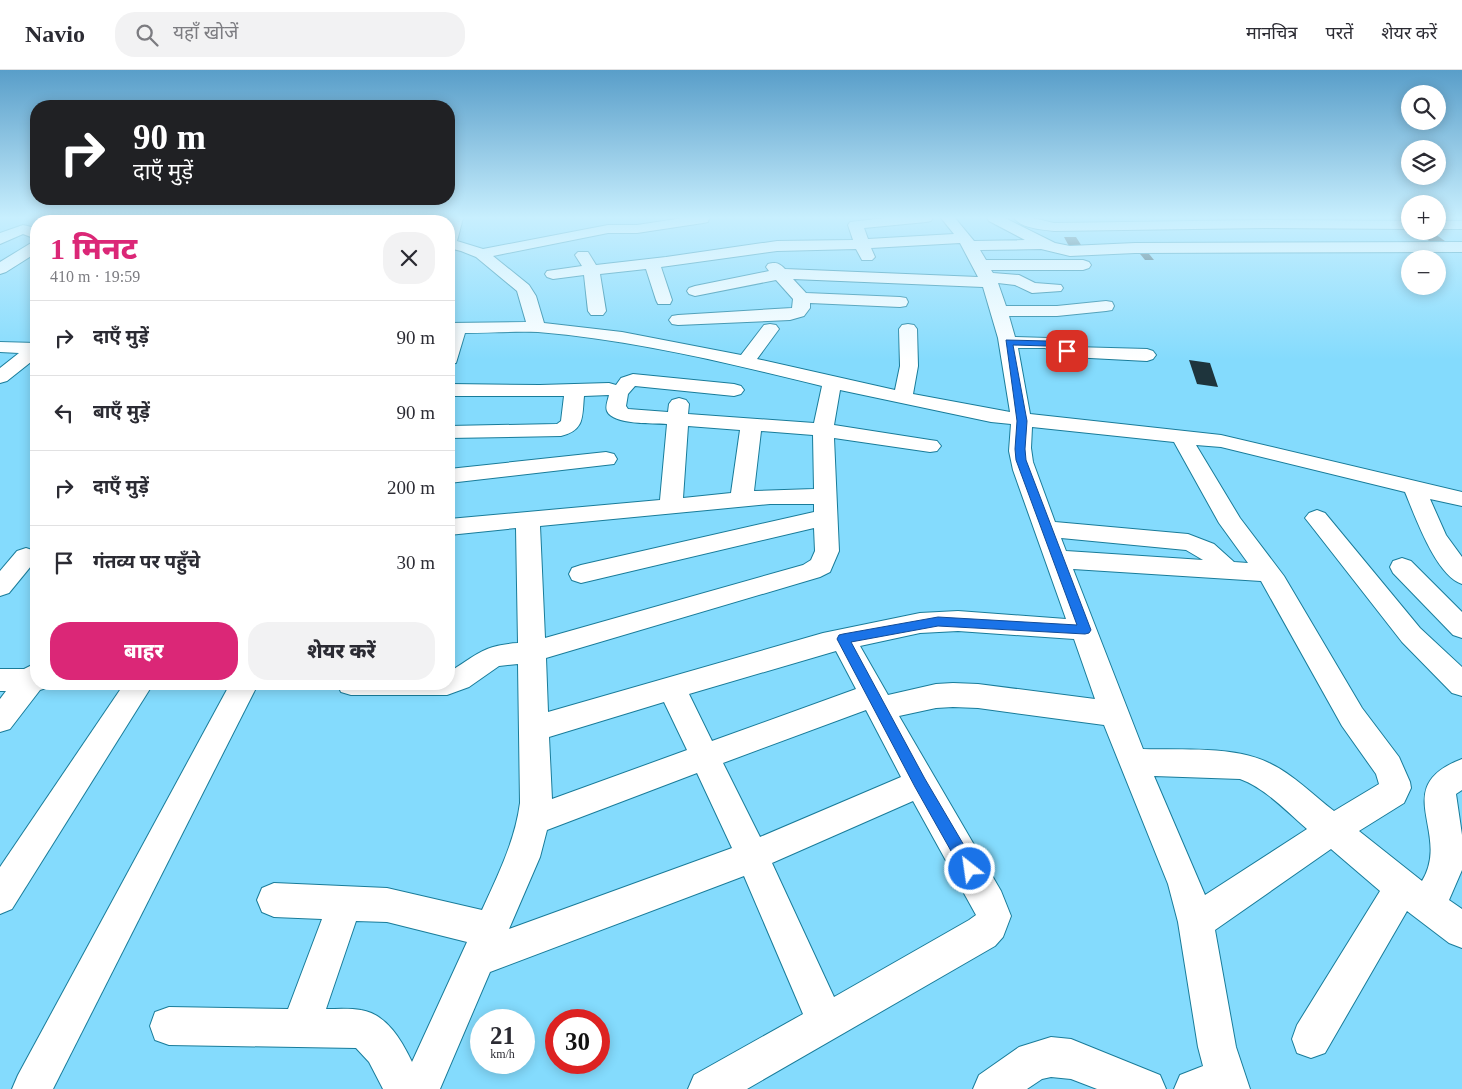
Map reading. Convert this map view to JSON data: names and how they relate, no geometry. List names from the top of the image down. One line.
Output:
{"page":{"header":"Navio","search":"यहाँ खोजें","nav":["मानचित्र","परतें","शेयर करें"],"map_buttons":["+","−"],"turn":["90 m","दाएँ मुड़ें"],"heading":["1 मिनट","410 m · 19:59"],"list":[{"name":"दाएँ मुड़ें","value":"90 m"},{"name":"बाएँ मुड़ें","value":"90 m"},{"name":"दाएँ मुड़ें","value":"200 m"},{"name":"गंतव्य पर पहुँचे","value":"30 m"}],"buttons":["बाहर","शेयर करें"],"speed":"21 km/h","limit":"30"}}
